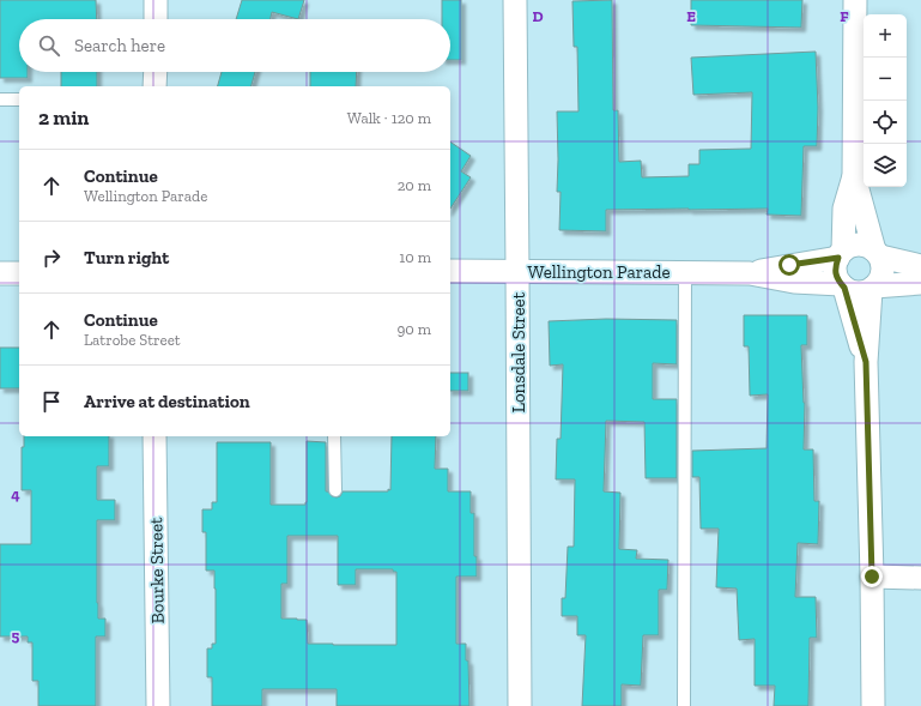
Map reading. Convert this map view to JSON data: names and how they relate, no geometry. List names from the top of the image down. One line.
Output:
{"streets":{"street":["Wellington Parade","Lonsdale Street","Bourke Street"]},"crossings":[["Wellington Parade","Lonsdale Street"]],"page":{"map_buttons":["+","−"],"search":"Search here","heading":["2 min","Walk · 120 m"],"list":[["Continue","Wellington Parade","20 m"],["Turn right","10 m"],["Continue","Latrobe Street","90 m"],"Arrive at destination"]},"grid":{"columns":["D","E","F"],"rows":["4","5"]}}
